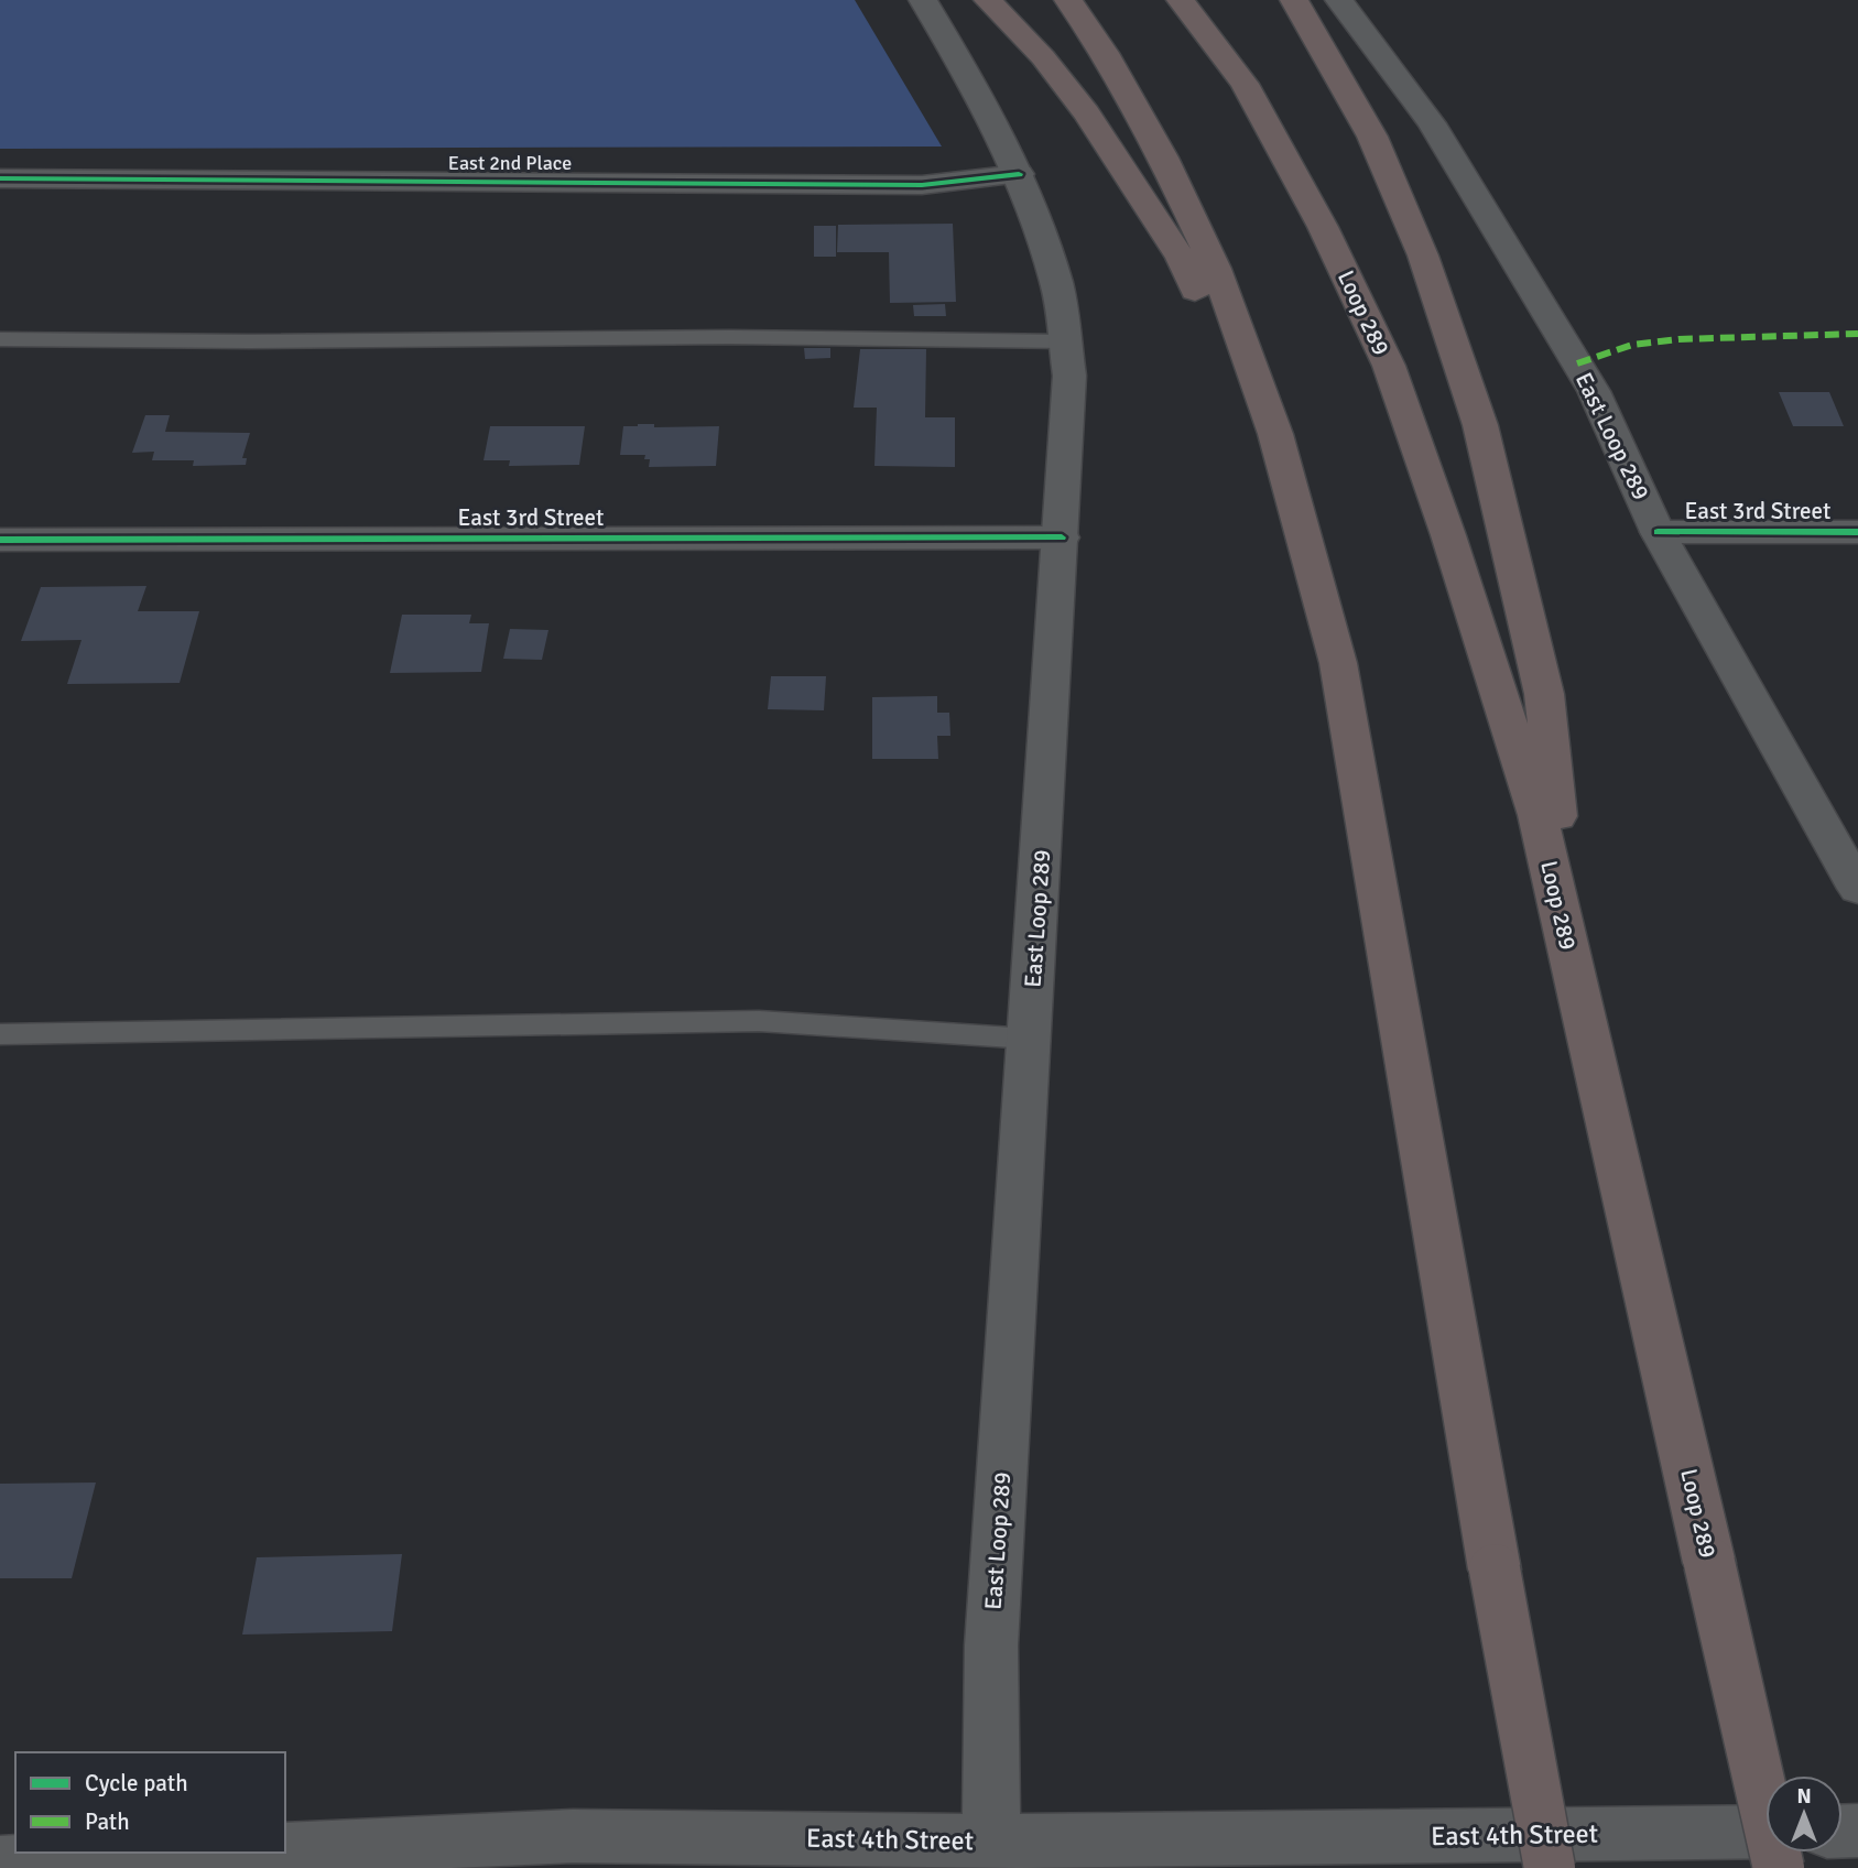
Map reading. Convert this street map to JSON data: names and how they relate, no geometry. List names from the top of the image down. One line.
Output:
{"streets":{"highway":["Loop 289"],"main road":["East 2nd Place","East Loop 289","East 3rd Street","East 4th Street"]},"crossings":[["East 2nd Place","East Loop 289"],["East Loop 289","East 3rd Street"],["East Loop 289","East 4th Street"]],"legend":["Cycle path","Path"],"north":"top"}
